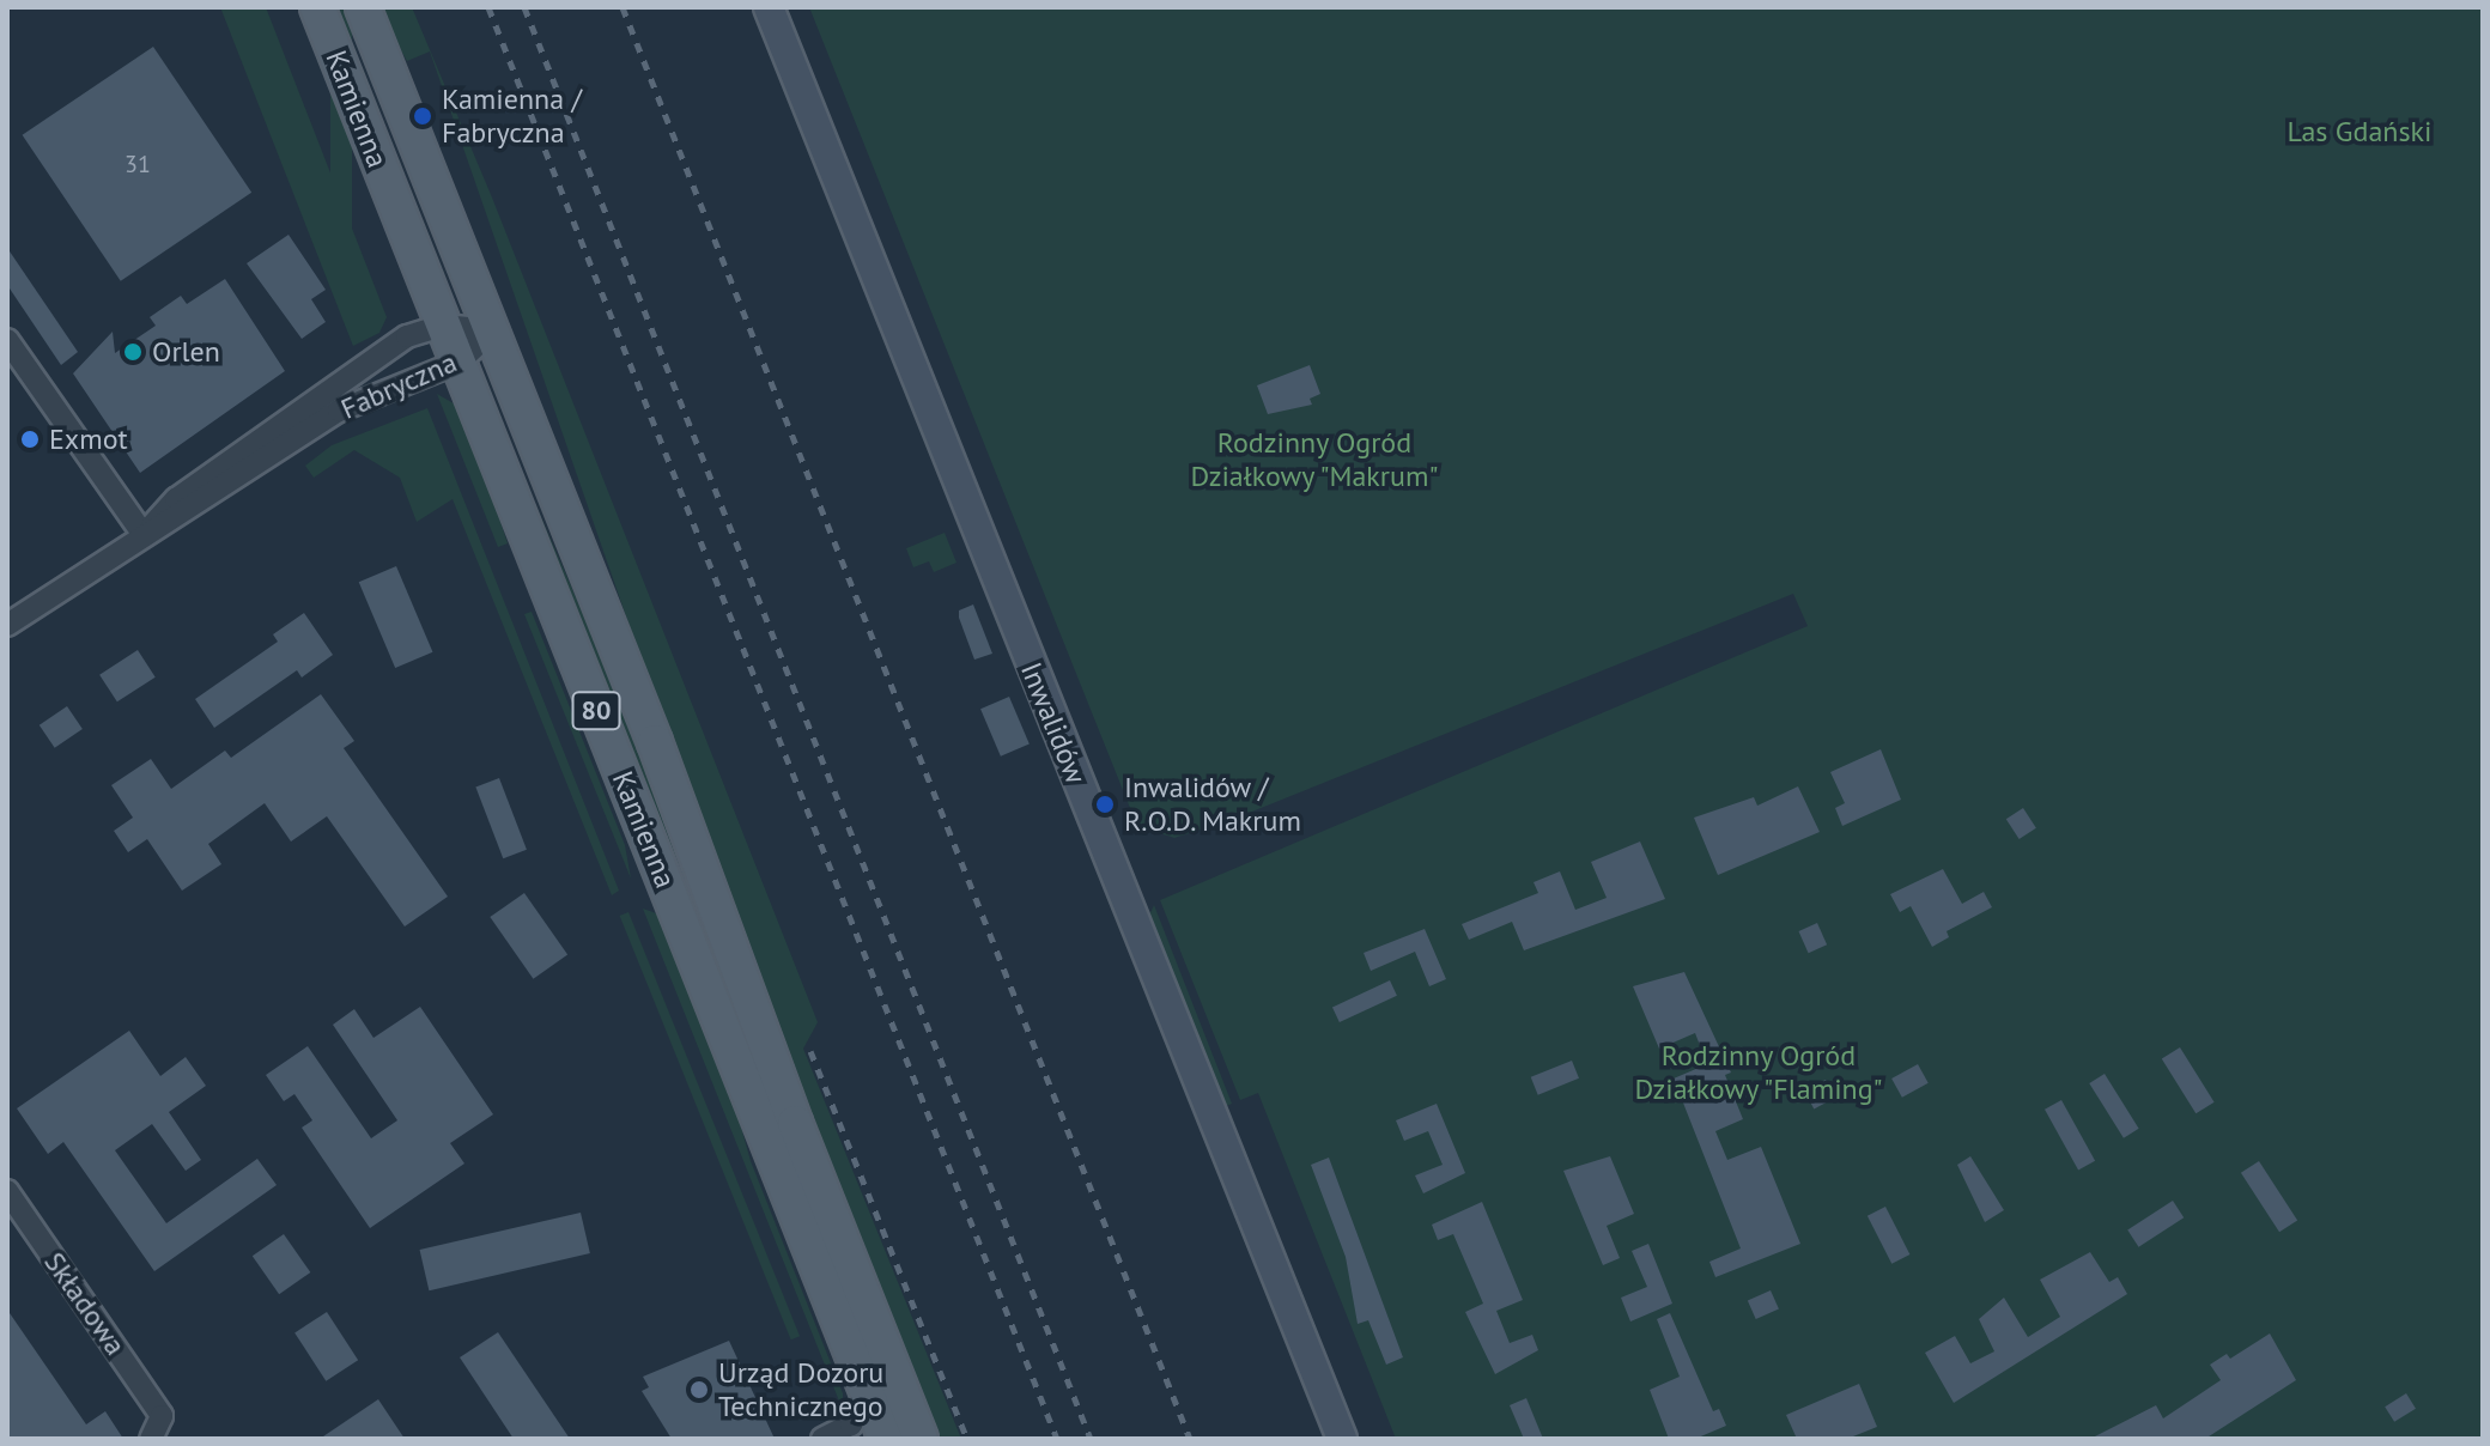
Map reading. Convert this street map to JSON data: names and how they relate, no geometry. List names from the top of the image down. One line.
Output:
{"streets":{"main road":["Kamienna","80"],"street":["Fabryczna","Inwalidów","Składowa"]},"crossings":[["Kamienna","Fabryczna"]],"parks":["Las Gdański","Rodzinny Ogród Działkowy \"Makrum\"","Rodzinny Ogród Działkowy \"Flaming\""],"places":["Kamienna / Fabryczna","Orlen","Exmot","Inwalidów / R.O.D. Makrum","Urząd Dozoru Technicznego"],"house_numbers":["31"]}
